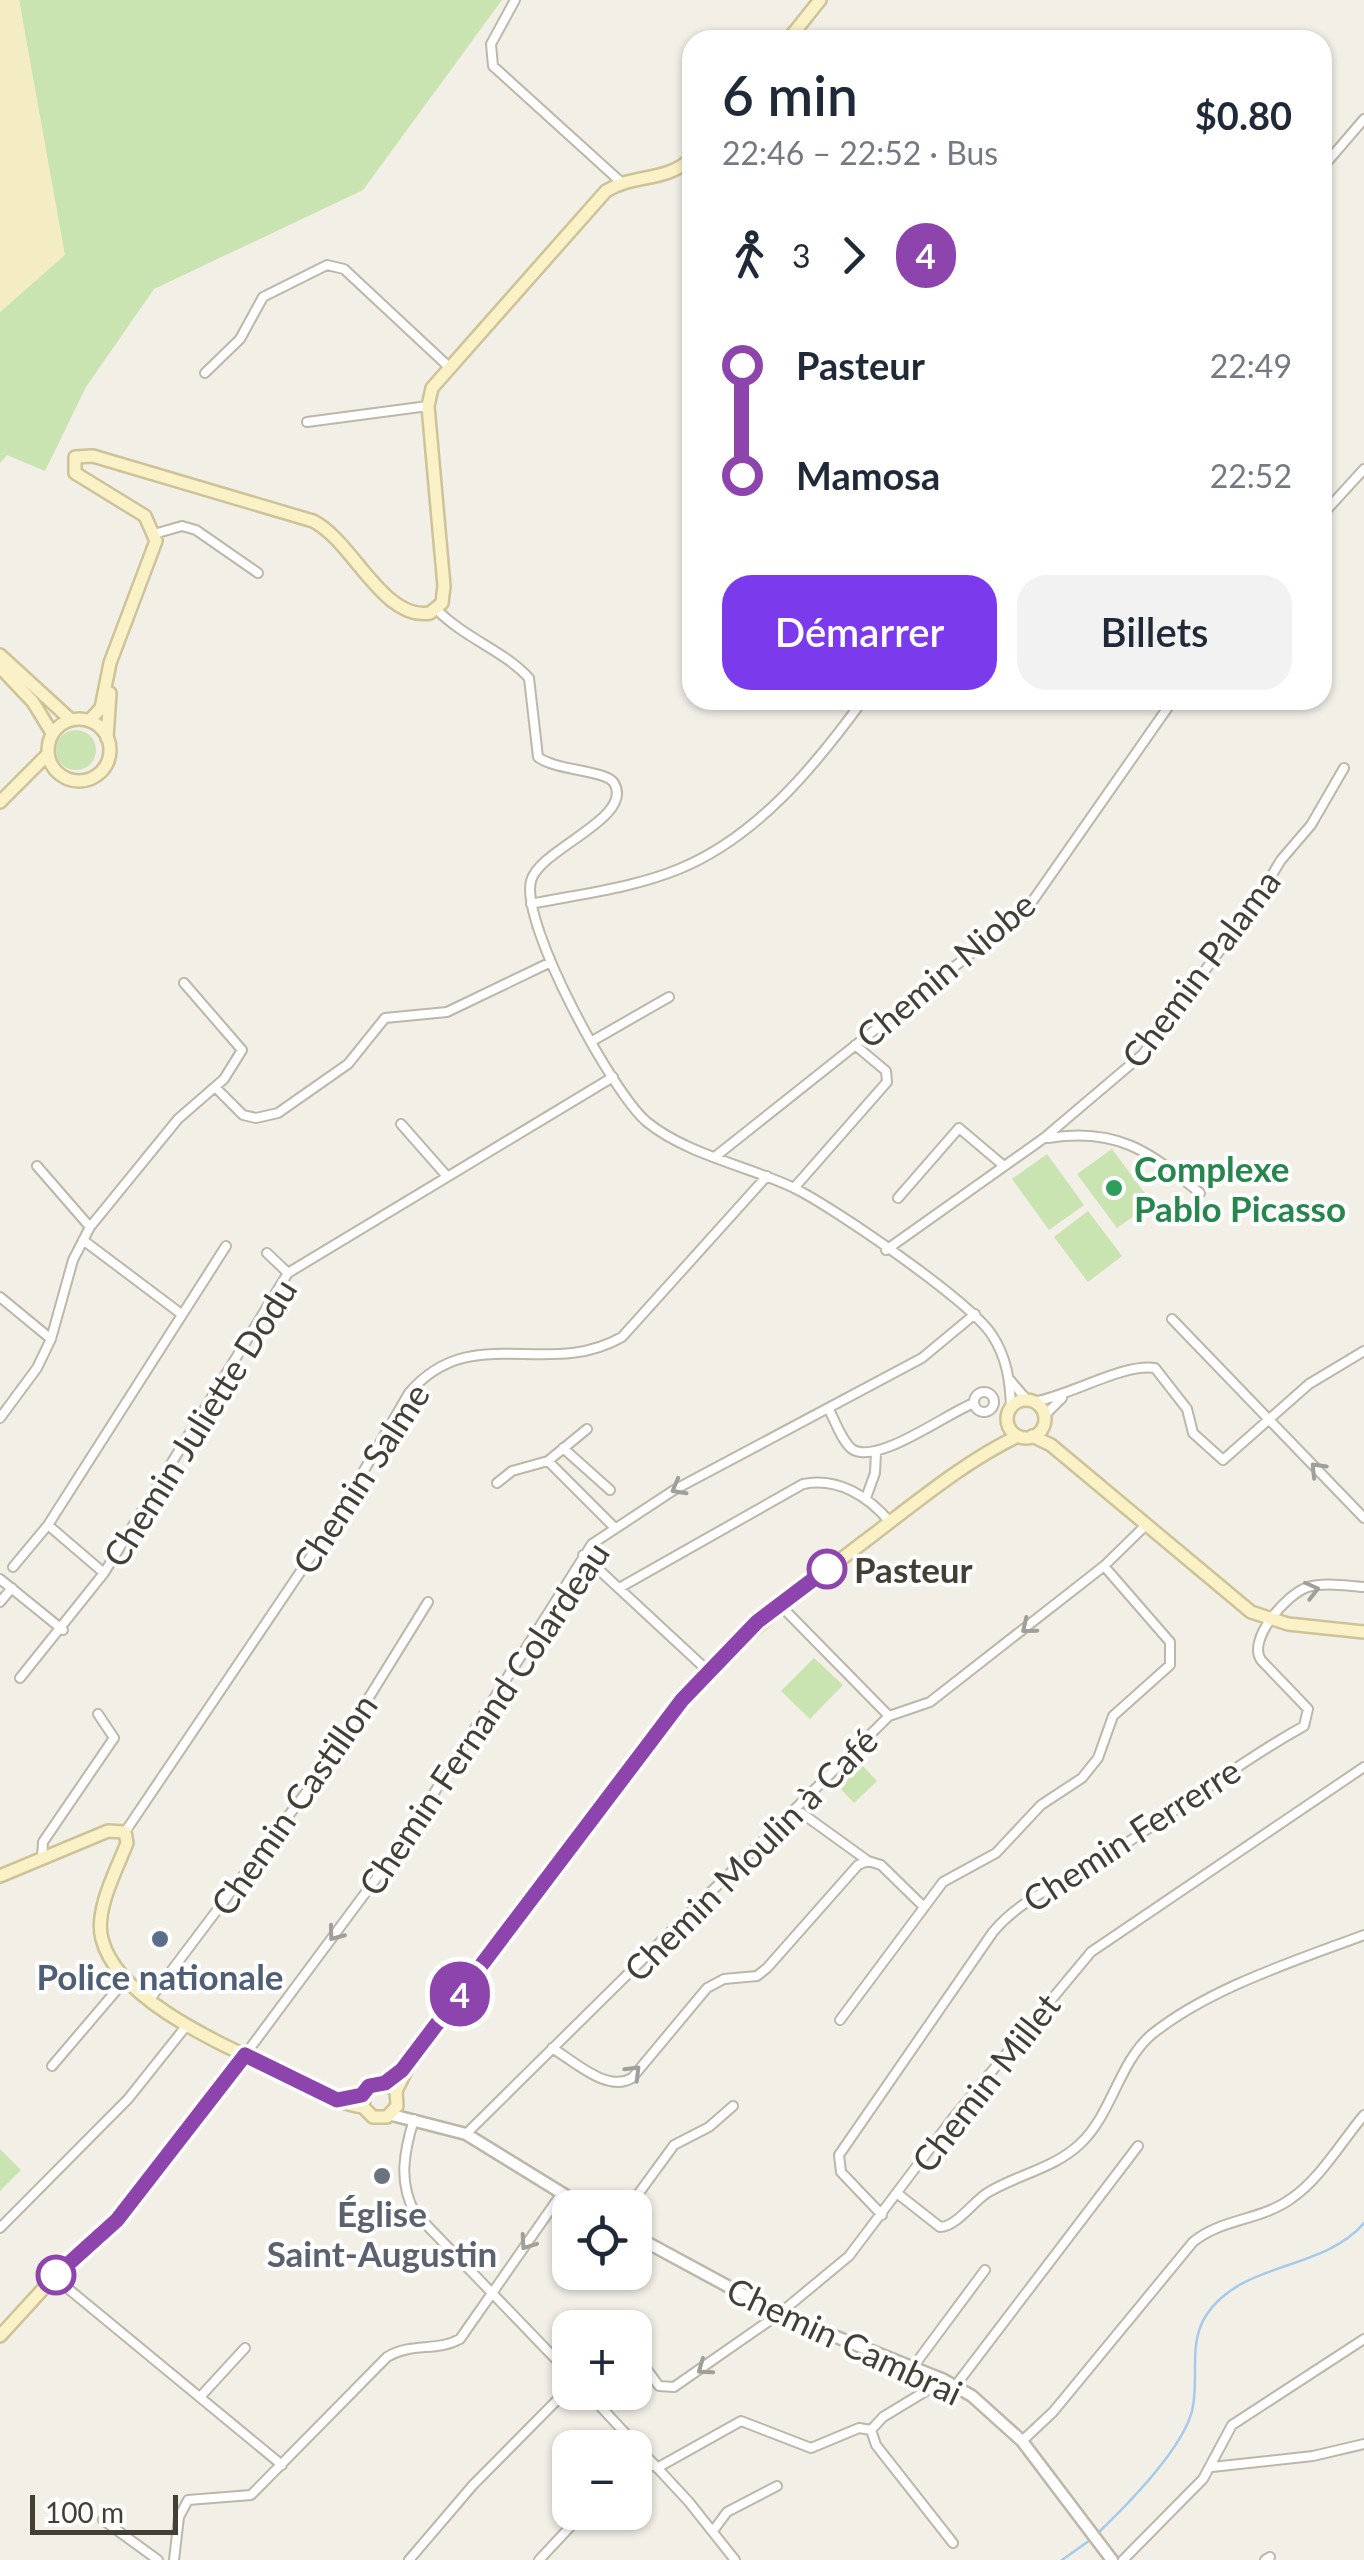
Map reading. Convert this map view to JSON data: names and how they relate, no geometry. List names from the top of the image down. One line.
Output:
{"streets":{"street":["Chemin Palama","Chemin Niobe","Chemin Juliette Dodu","Chemin Salme","Chemin Fernand Colardeau","Chemin Castillon","Chemin Ferrerre","Chemin Moulin à Café","Chemin Millet","Chemin Cambrai"]},"crossings":[["Chemin Ferrerre","Chemin Millet"],["Chemin Millet","Chemin Cambrai"]],"one_way":["Chemin Fernand Colardeau"],"places":["Complexe Pablo Picasso","Pasteur","Police nationale","Église Saint-Augustin"],"lines":["bus line 4"],"scale_bar":"100 m","page":{"on_map":"4","heading":["6 min","22:46 – 22:52 · Bus","$0.80"],"legs":["3","4"],"list":[{"name":"Pasteur","value":"22:49"},{"name":"Mamosa","value":"22:52"}],"buttons":["Démarrer","Billets"],"map_buttons":["+","−"],"scale":"100 m"}}
